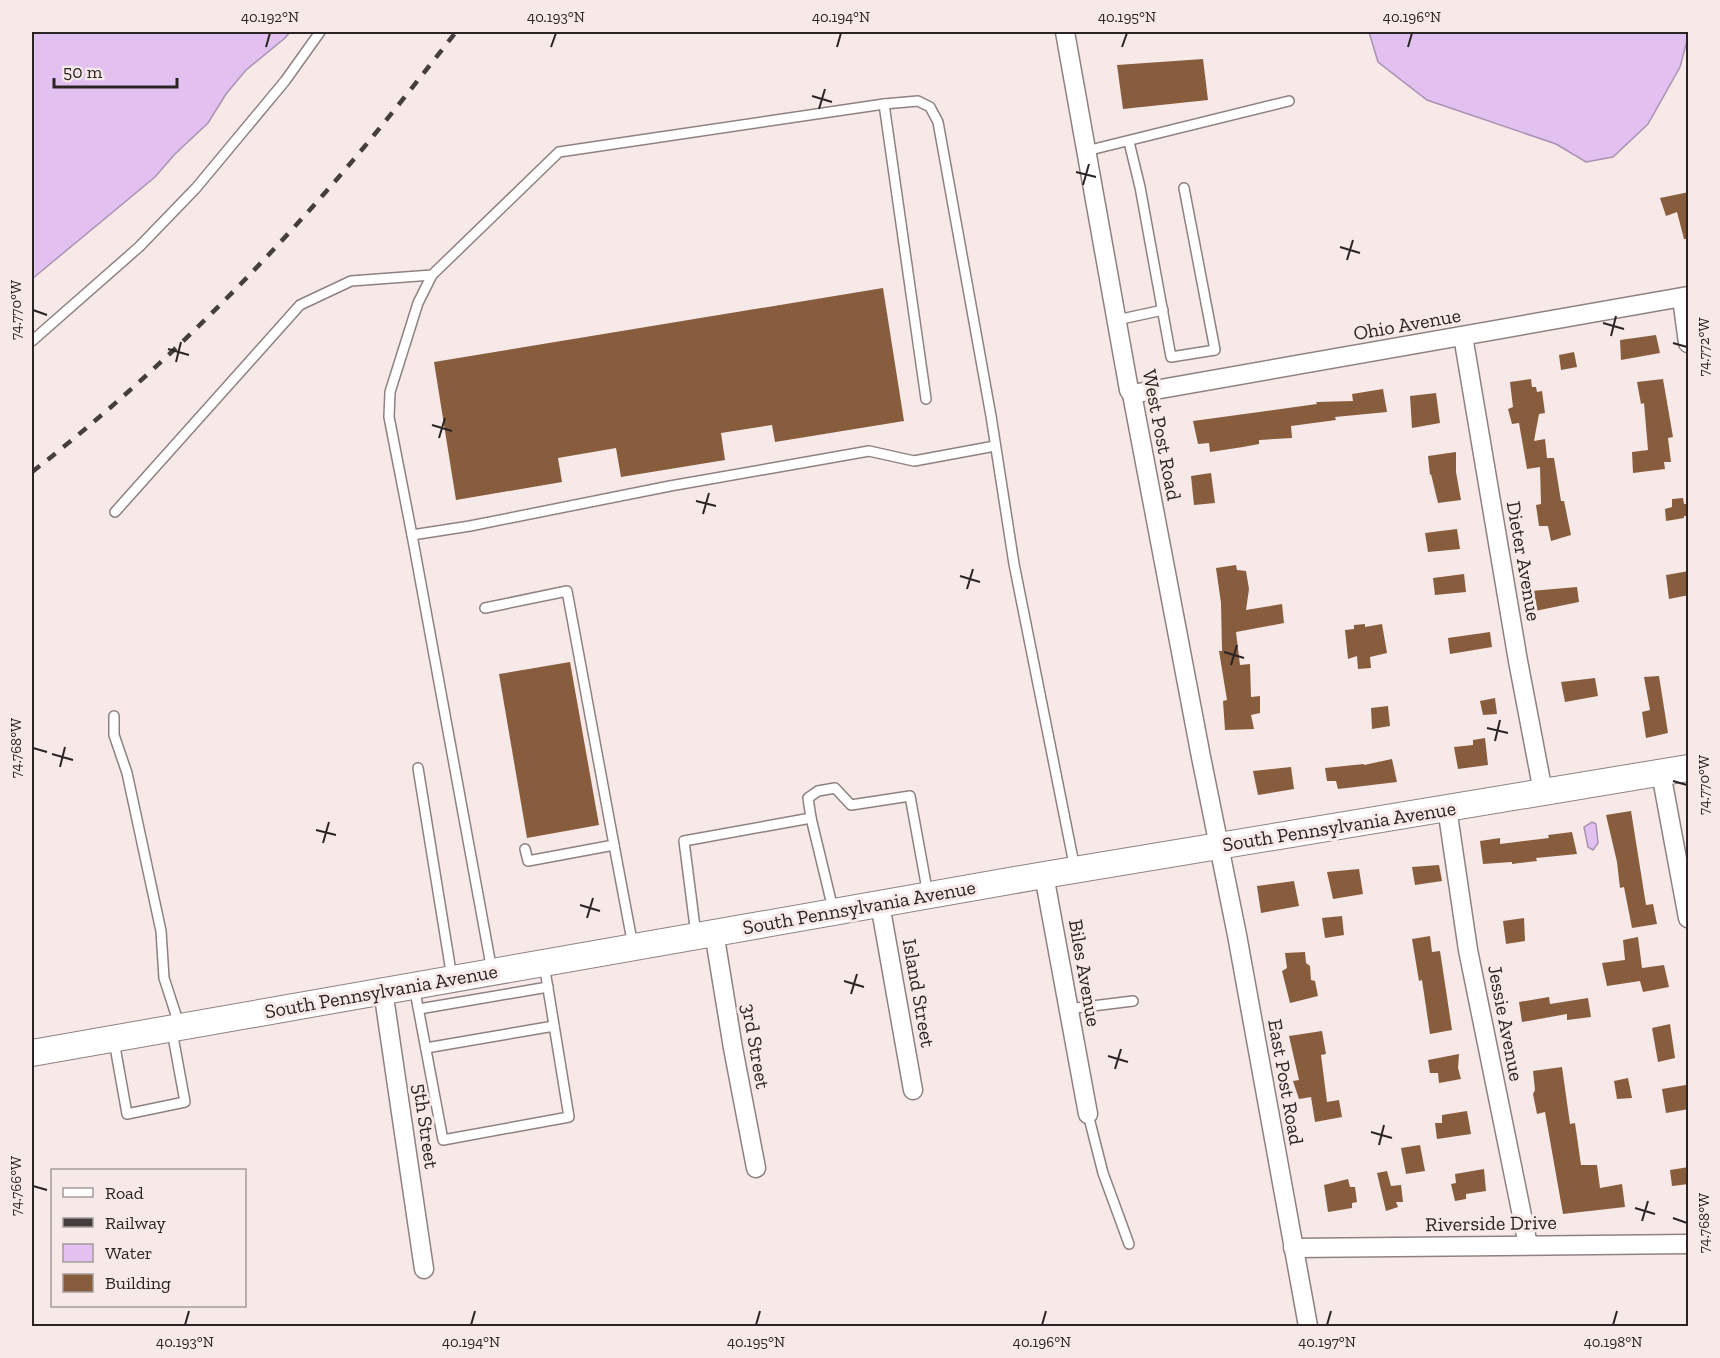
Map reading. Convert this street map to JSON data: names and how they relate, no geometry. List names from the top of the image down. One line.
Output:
{"streets":{"main road":["South Pennsylvania Avenue"],"street":["Ohio Avenue","West Post Road","Dieter Avenue","Biles Avenue","Island Street","Jessie Avenue","3rd Street","East Post Road","5th Street","Riverside Drive"]},"crossings":[["Ohio Avenue","West Post Road"],["Ohio Avenue","Dieter Avenue"],["West Post Road","South Pennsylvania Avenue"],["West Post Road","East Post Road"],["Dieter Avenue","South Pennsylvania Avenue"],["South Pennsylvania Avenue","Biles Avenue"],["South Pennsylvania Avenue","Island Street"],["South Pennsylvania Avenue","Jessie Avenue"],["South Pennsylvania Avenue","3rd Street"],["South Pennsylvania Avenue","East Post Road"],["South Pennsylvania Avenue","5th Street"],["Jessie Avenue","Riverside Drive"],["East Post Road","Riverside Drive"]],"legend":["Road","Railway","Water","Building"],"scale_bar":"50 m","coordinates":["40.192°N","40.193°N","40.194°N","40.195°N","40.196°N","74.770°W","74.772°W","74.768°W","74.766°W","40.197°N","40.198°N"]}
